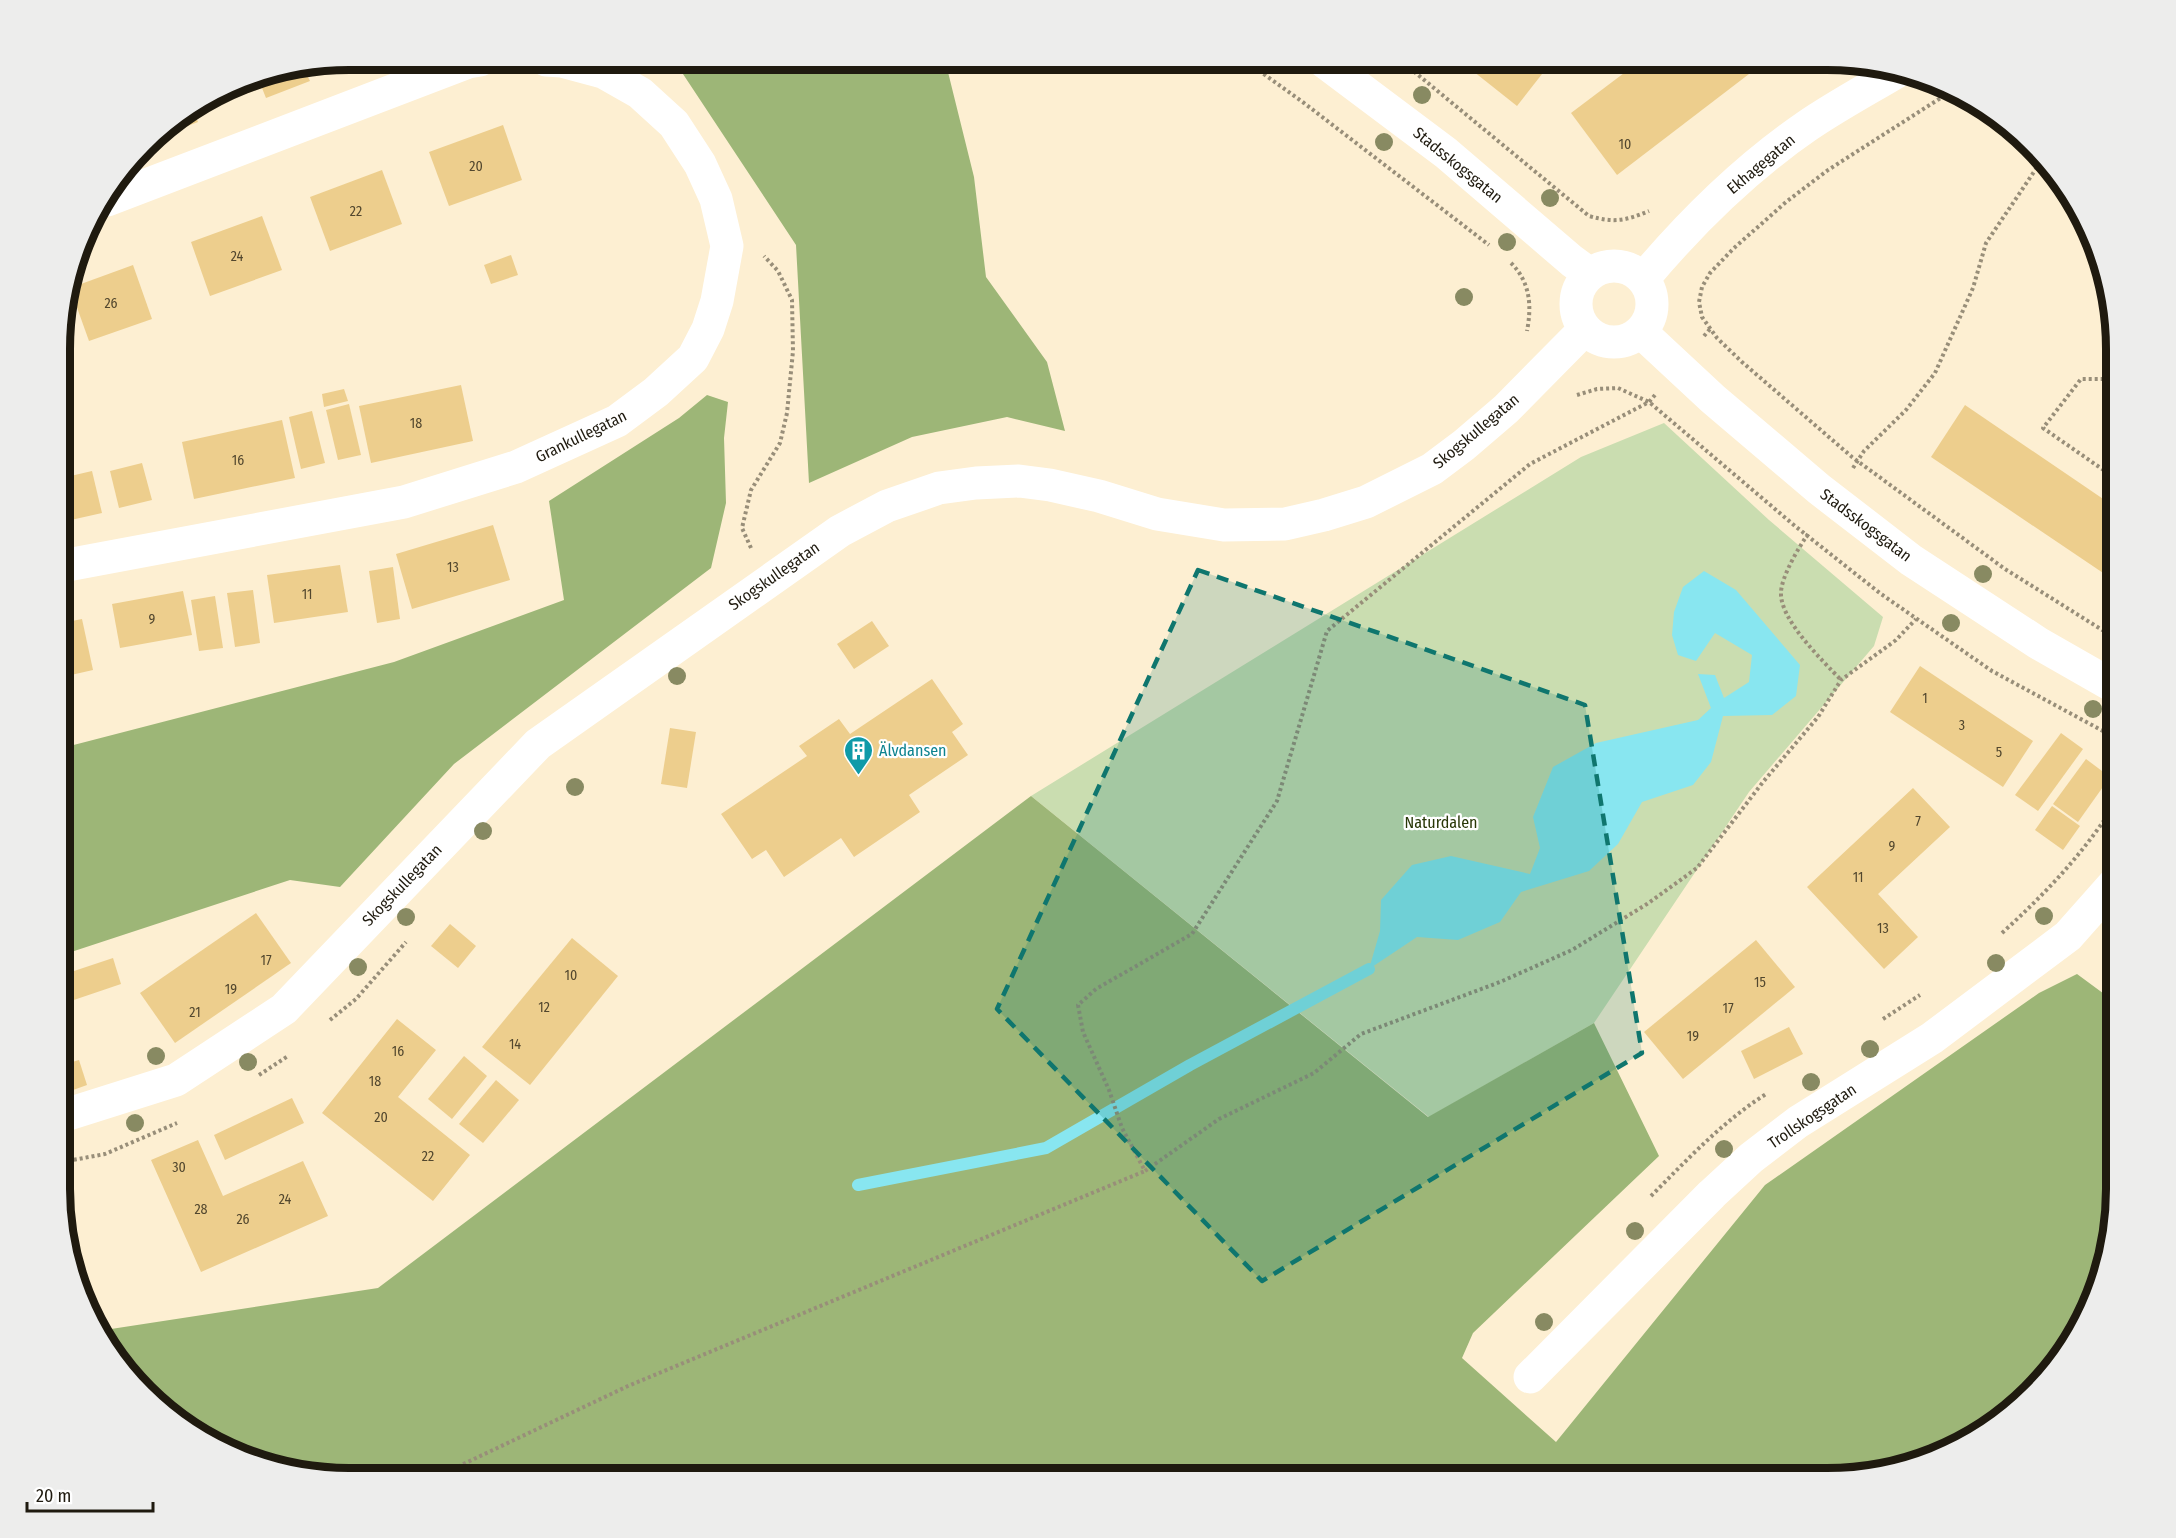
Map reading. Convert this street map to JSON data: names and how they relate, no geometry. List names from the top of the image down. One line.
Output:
{"streets":{"street":["Ekhagegatan","Stadsskogsgatan","Skogskullegatan","Grankullegatan","Trollskogsgatan"]},"crossings":[["Ekhagegatan","Stadsskogsgatan"],["Ekhagegatan","Skogskullegatan"],["Stadsskogsgatan","Skogskullegatan"]],"parks":["Naturdalen"],"places":{"building":["Älvdansen"]},"house_numbers":["10","20","22","24","26","18","16","13","11","9","1","3","5","7","9","11","13","17","10","15","19","12","17","21","19","14","16","18","20","22","30","24","28","26"],"scale_bar":"20 m"}
